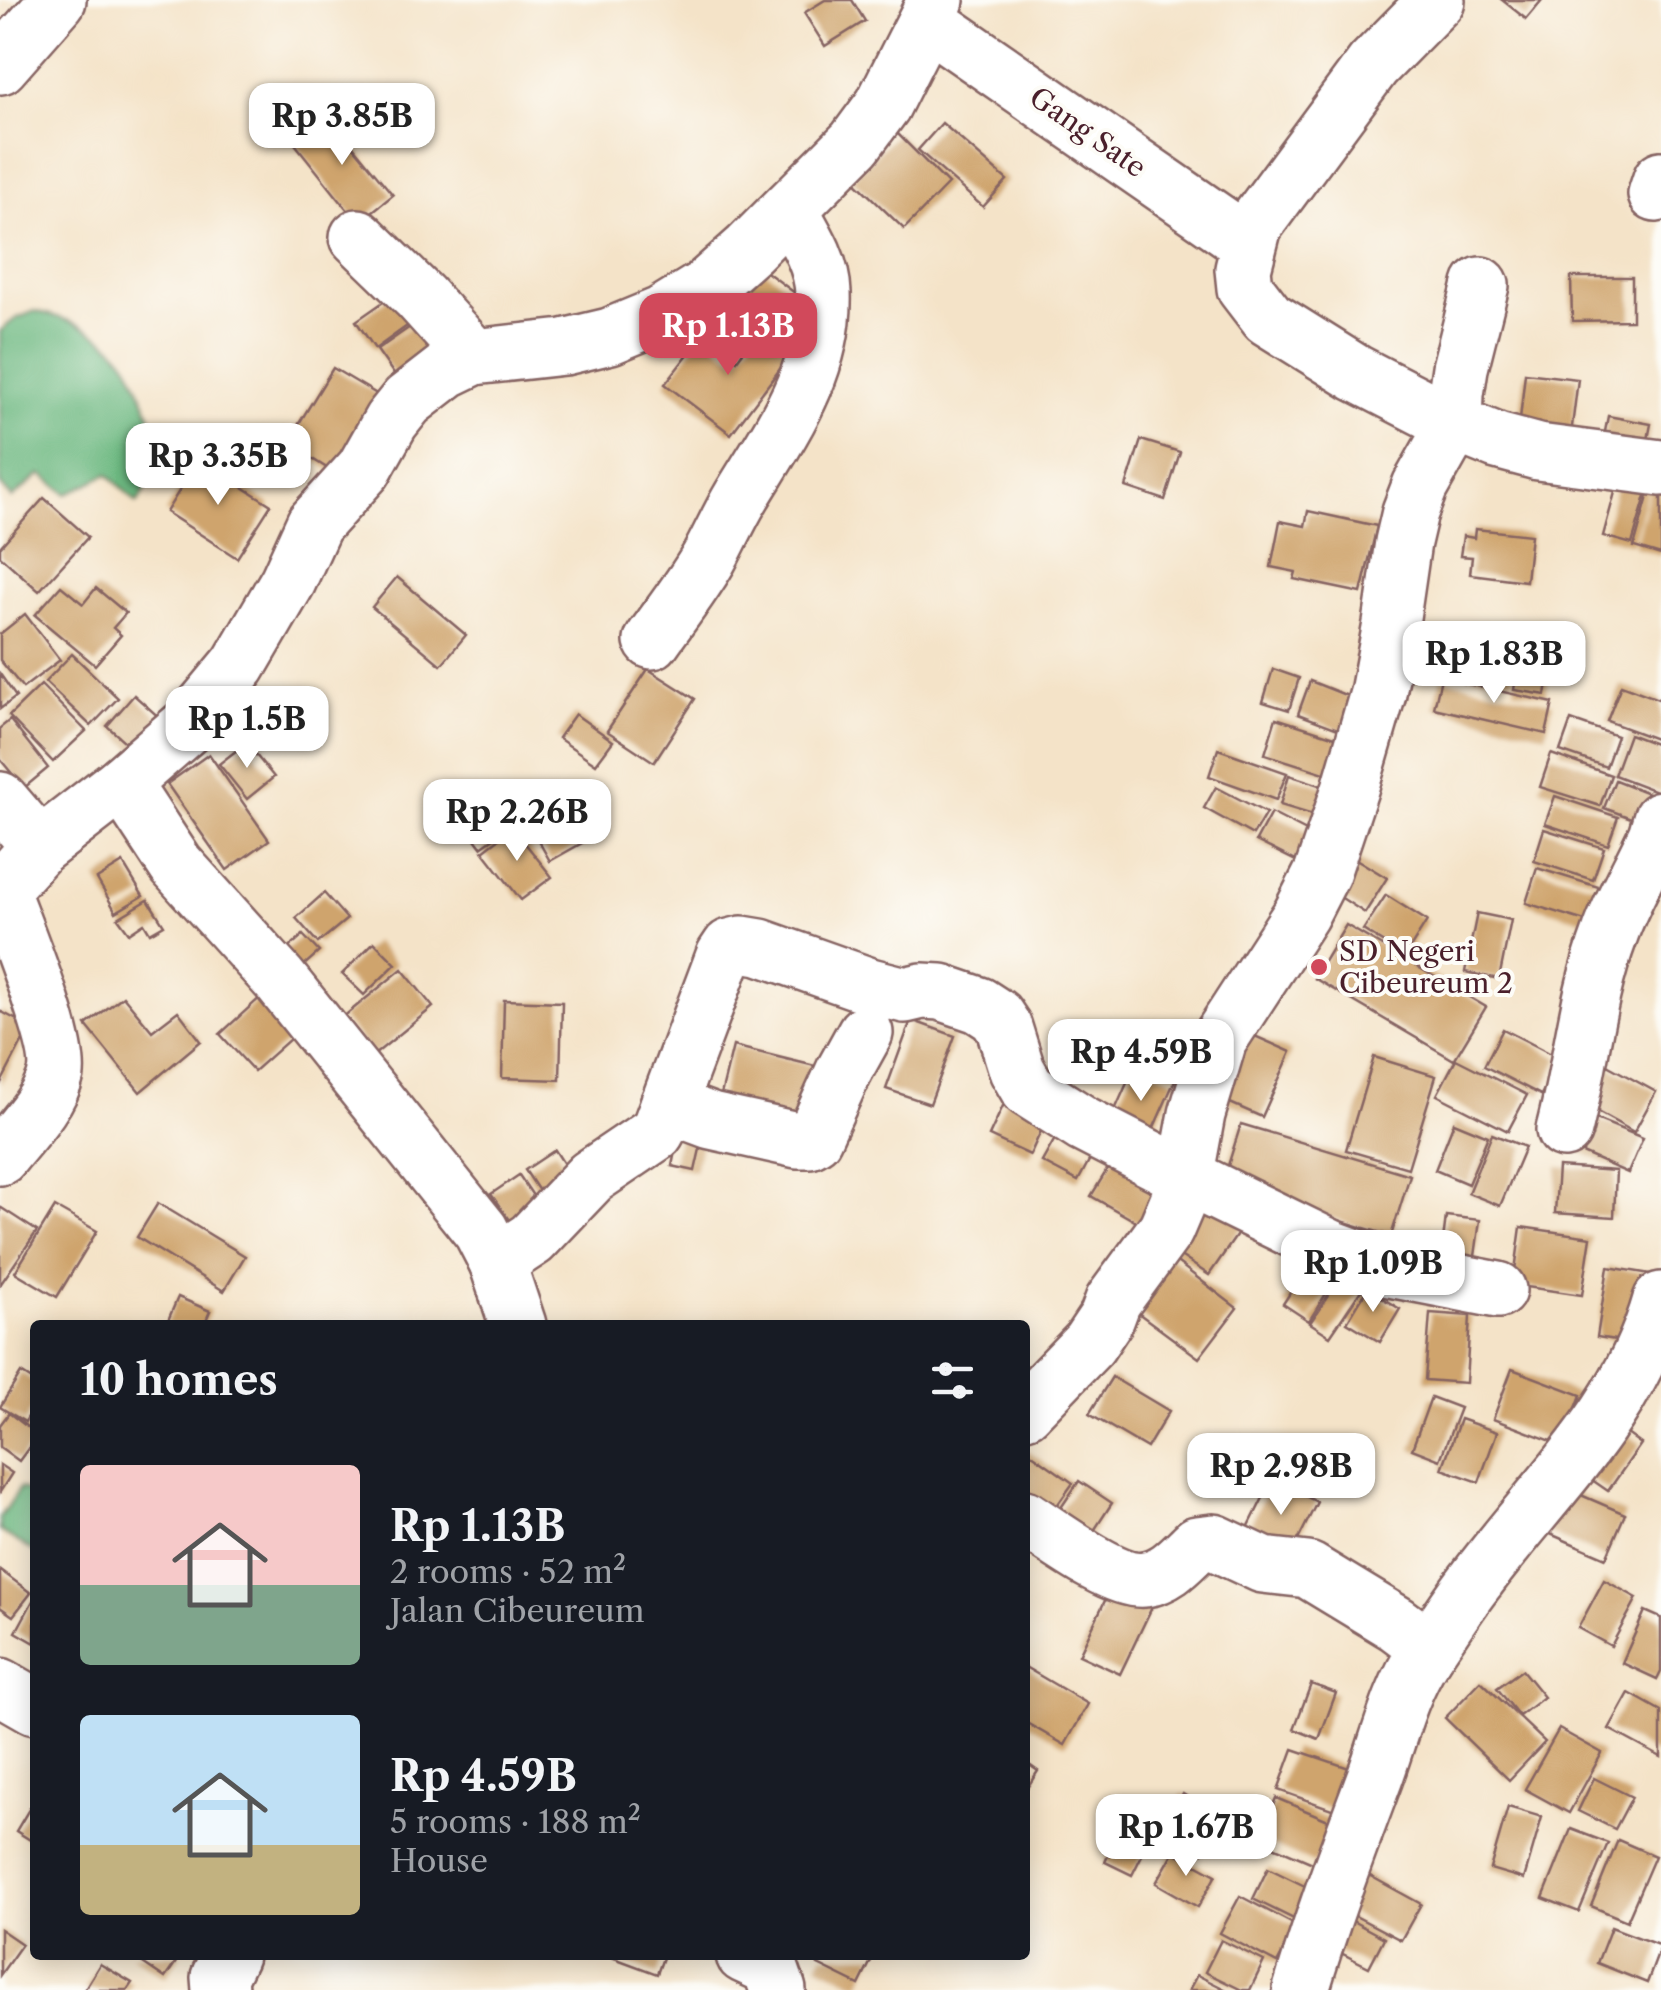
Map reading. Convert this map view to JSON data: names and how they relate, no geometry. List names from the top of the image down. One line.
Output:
{"streets":{"street":["Gang Sate"]},"places":["SD Negeri Cibeureum 2"],"page":{"price":["Rp 3.85B","Rp 1.13B","Rp 3.35B","Rp 1.83B","Rp 1.5B","Rp 2.26B","Rp 4.59B","Rp 1.09B","Rp 2.98B","Rp 1.67B"],"heading":"10 homes","list":[{"name":"Rp 1.13B","note":"2 rooms · 52 m² · Jalan Cibeureum"},{"name":"Rp 4.59B","note":"5 rooms · 188 m² · House"}]}}
